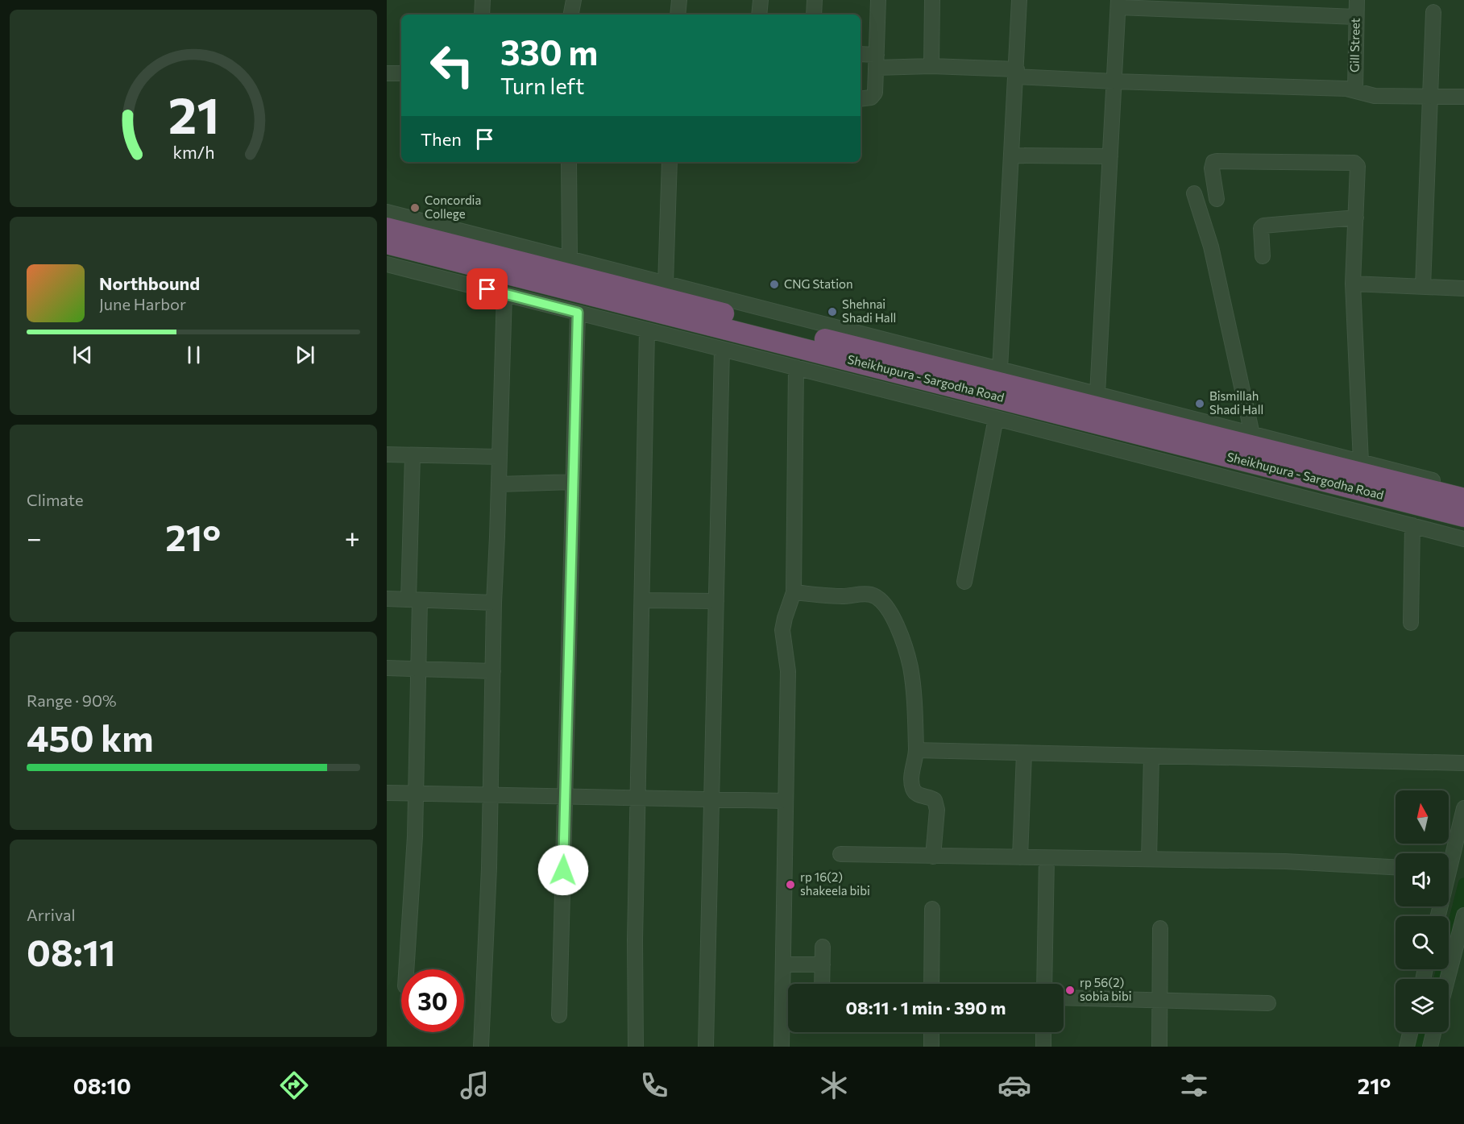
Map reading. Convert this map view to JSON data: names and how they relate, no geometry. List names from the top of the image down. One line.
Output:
{"streets":{"highway":["Sheikhupura - Sargodha Road"],"street":["Gill Street"]},"places":["Concordia College","CNG Station","Shehnai Shadi Hall","Bismillah Shadi Hall","rp 16(2) shakeela bibi","rp 56(2) sobia bibi"],"north":"top","page":{"turn":["330 m","Turn left"],"then":"Then","song":["Northbound","June Harbor"],"tile":["Climate",["Range · 90%","450 km"],["Arrival","08:11"]],"heat":["−","21°","+"],"limit":"30","trip":"08:11 · 1 min · 390 m","tabs":["08:10","21°"],"gauge":["21","km/h"]}}
